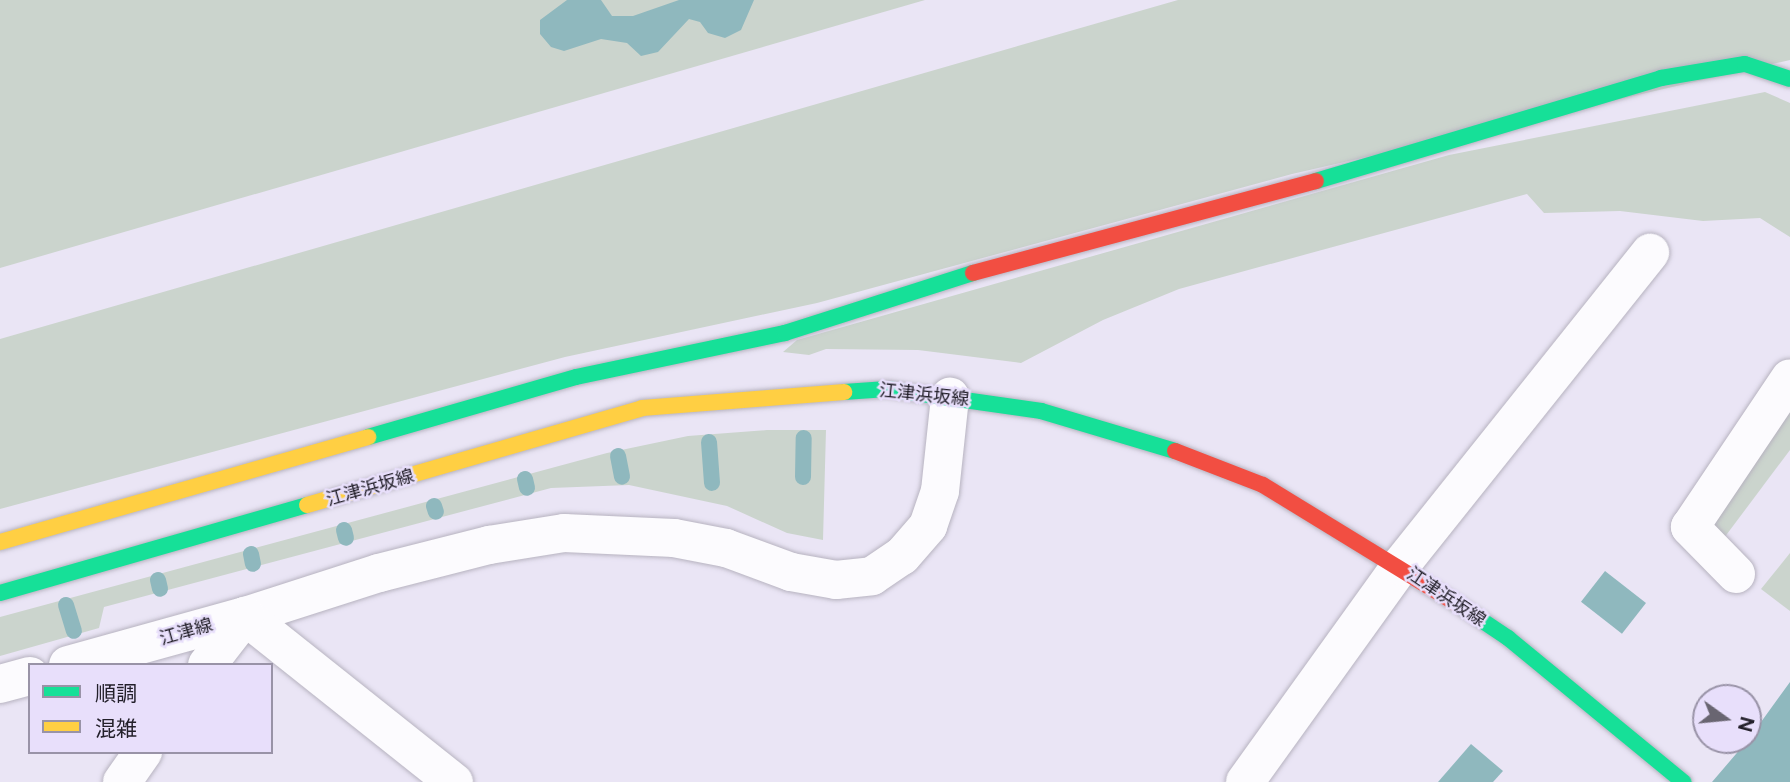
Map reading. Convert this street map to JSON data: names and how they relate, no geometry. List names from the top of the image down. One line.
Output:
{"streets":{"street":["江津浜坂線","江津線"]},"legend":["順調","混雑"],"north":"right"}
